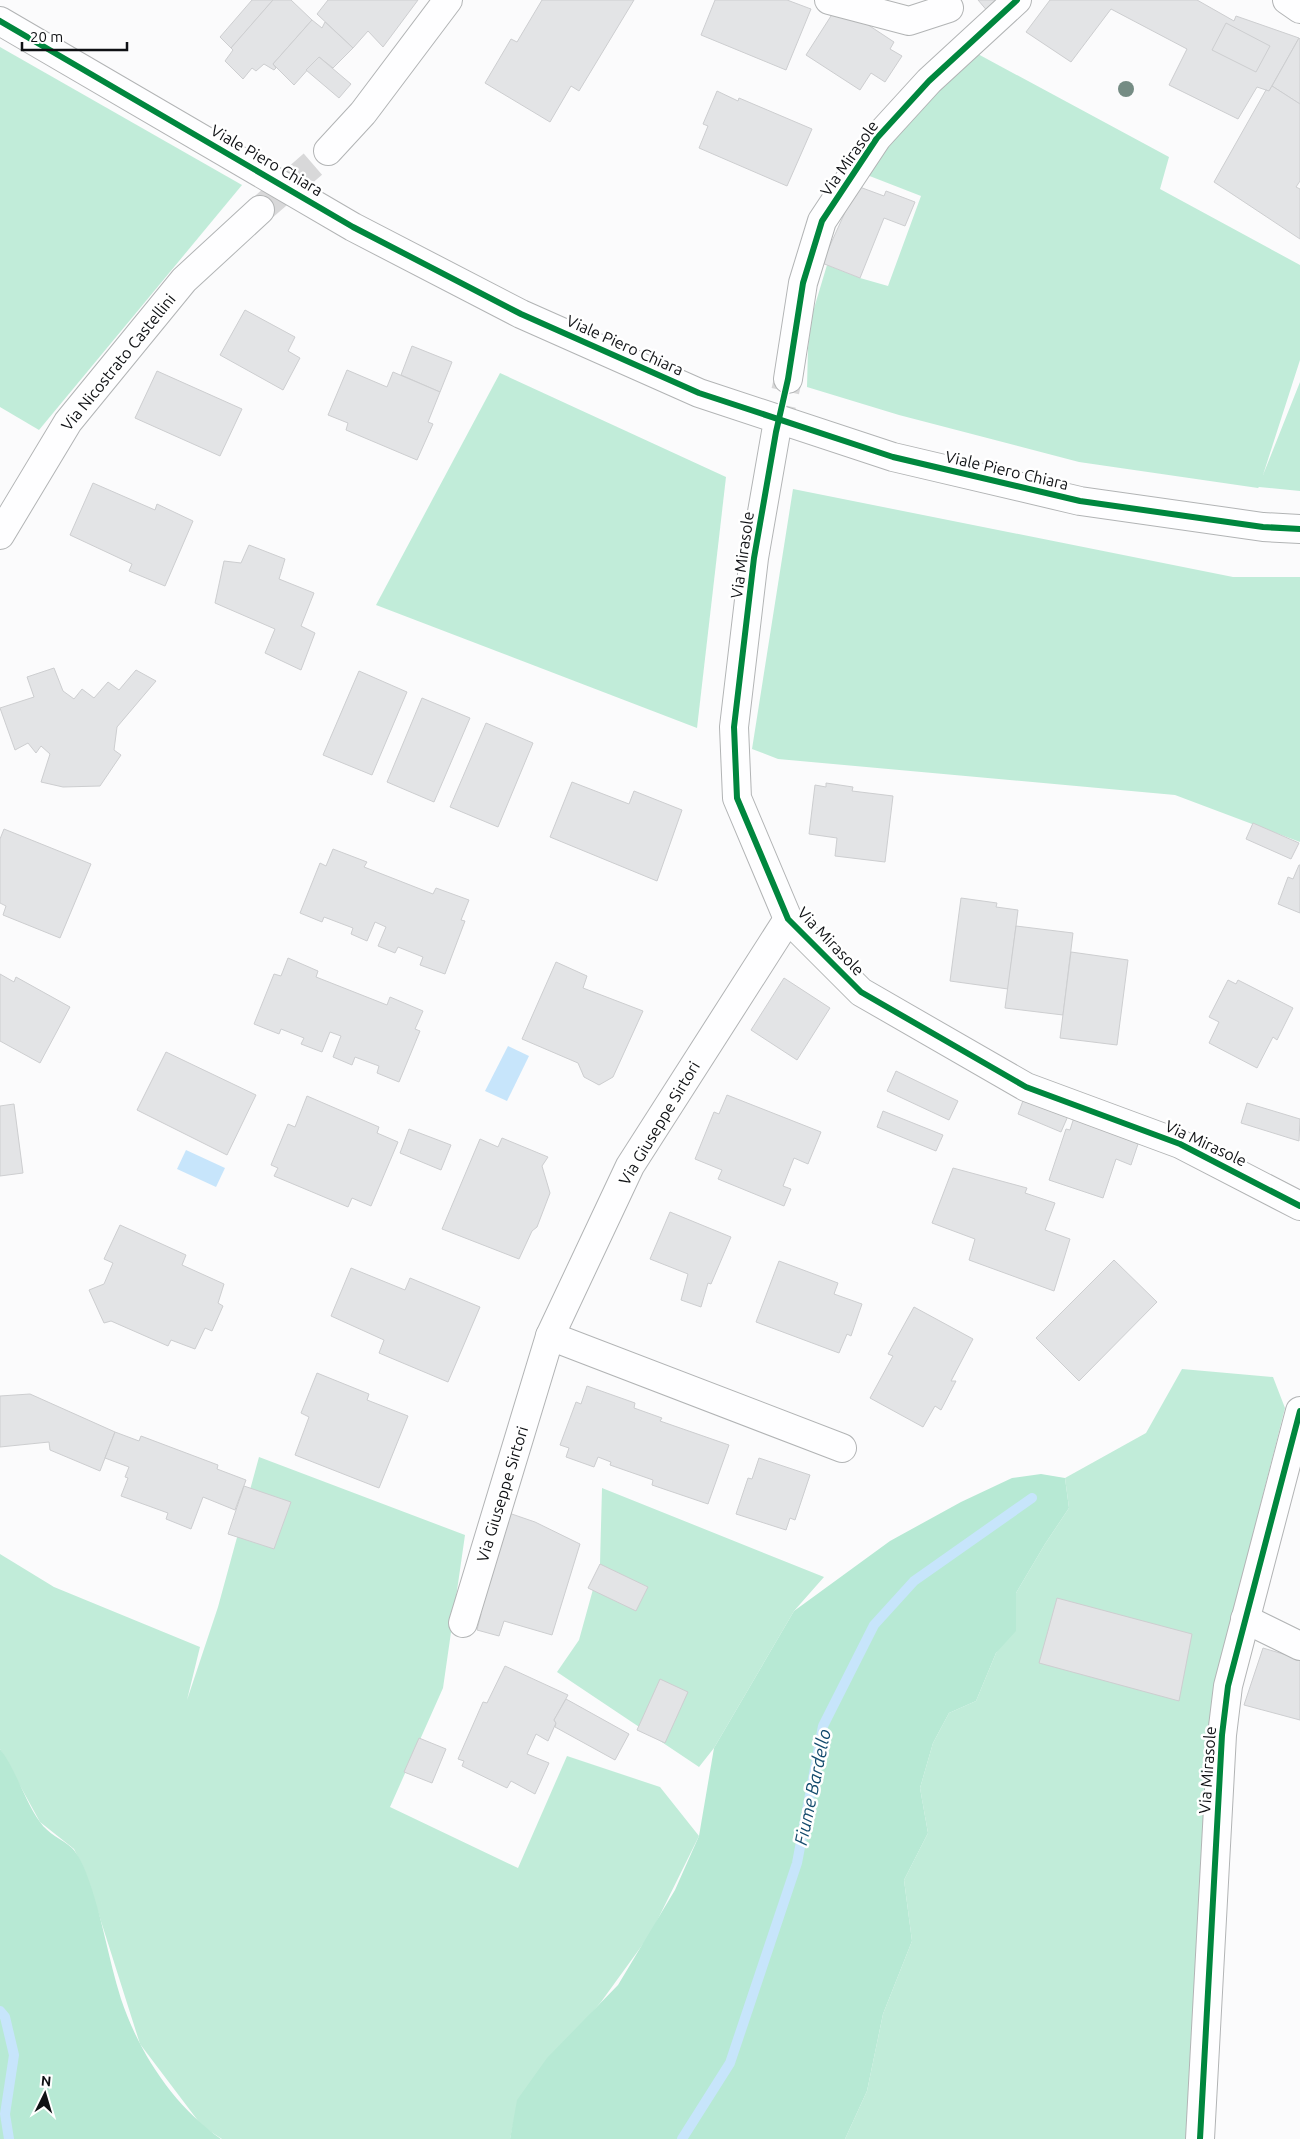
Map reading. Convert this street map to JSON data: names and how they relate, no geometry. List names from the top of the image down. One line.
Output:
{"streets":{"street":["Via Mirasole","Viale Piero Chiara","Via Nicostrato Castellini","Via Giuseppe Sirtori"]},"crossings":[["Via Mirasole","Via Giuseppe Sirtori"]],"water":["Fiume Bardello"],"scale_bar":"20 m","north":"top"}
